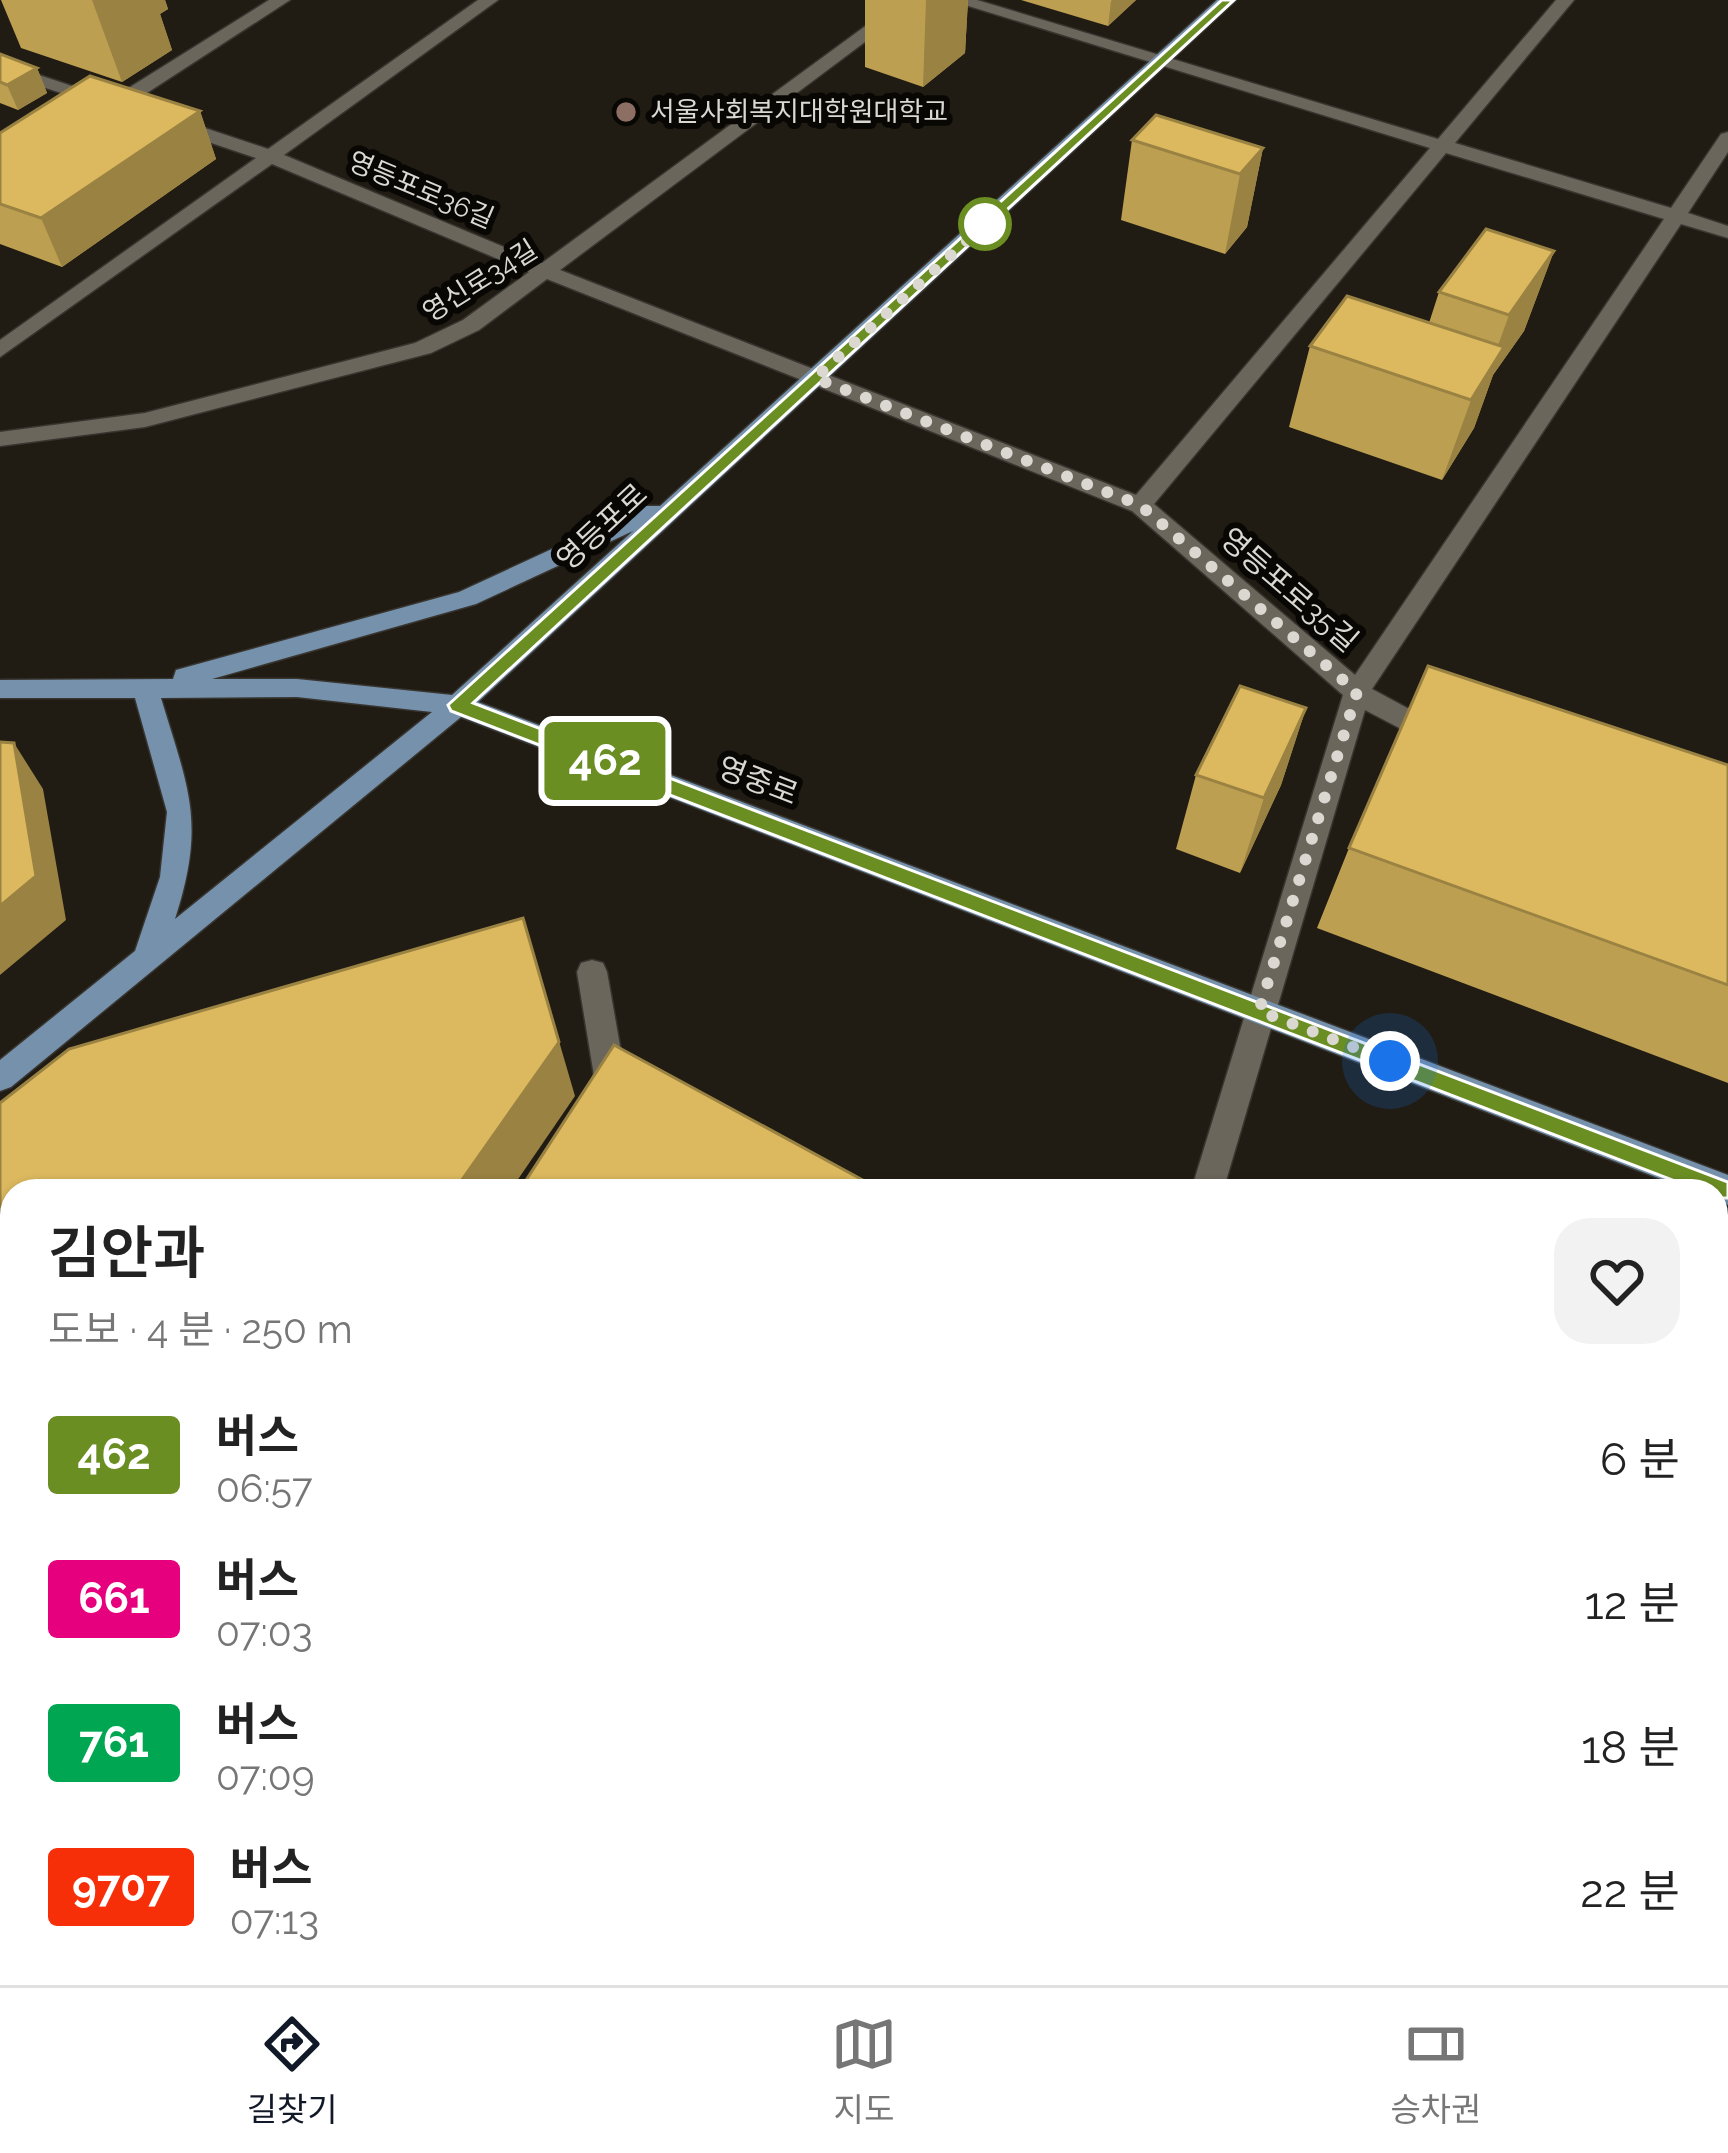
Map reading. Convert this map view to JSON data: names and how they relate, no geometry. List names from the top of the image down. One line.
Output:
{"streets":{"main road":["영등포로","영중로"],"street":["영등포로36길","영신로34길","영등포로35길"]},"crossings":[["영등포로36길","영신로34길"],["영등포로36길","영등포로"],["영등포로36길","영등포로35길"],["영등포로","영등포로35길"],["영등포로","영중로"]],"places":["서울사회복지대학원대학교"],"lines":["bus line 462"],"page":{"on_map":"462","heading":["김안과","도보 · 4 분 · 250 m"],"list":[{"mark":"462","name":"버스","note":"06:57","value":"6 분"},{"mark":"661","name":"버스","note":"07:03","value":"12 분"},{"mark":"761","name":"버스","note":"07:09","value":"18 분"},{"mark":"9707","name":"버스","note":"07:13","value":"22 분"}],"tabs":["길찾기","지도","승차권"]}}
